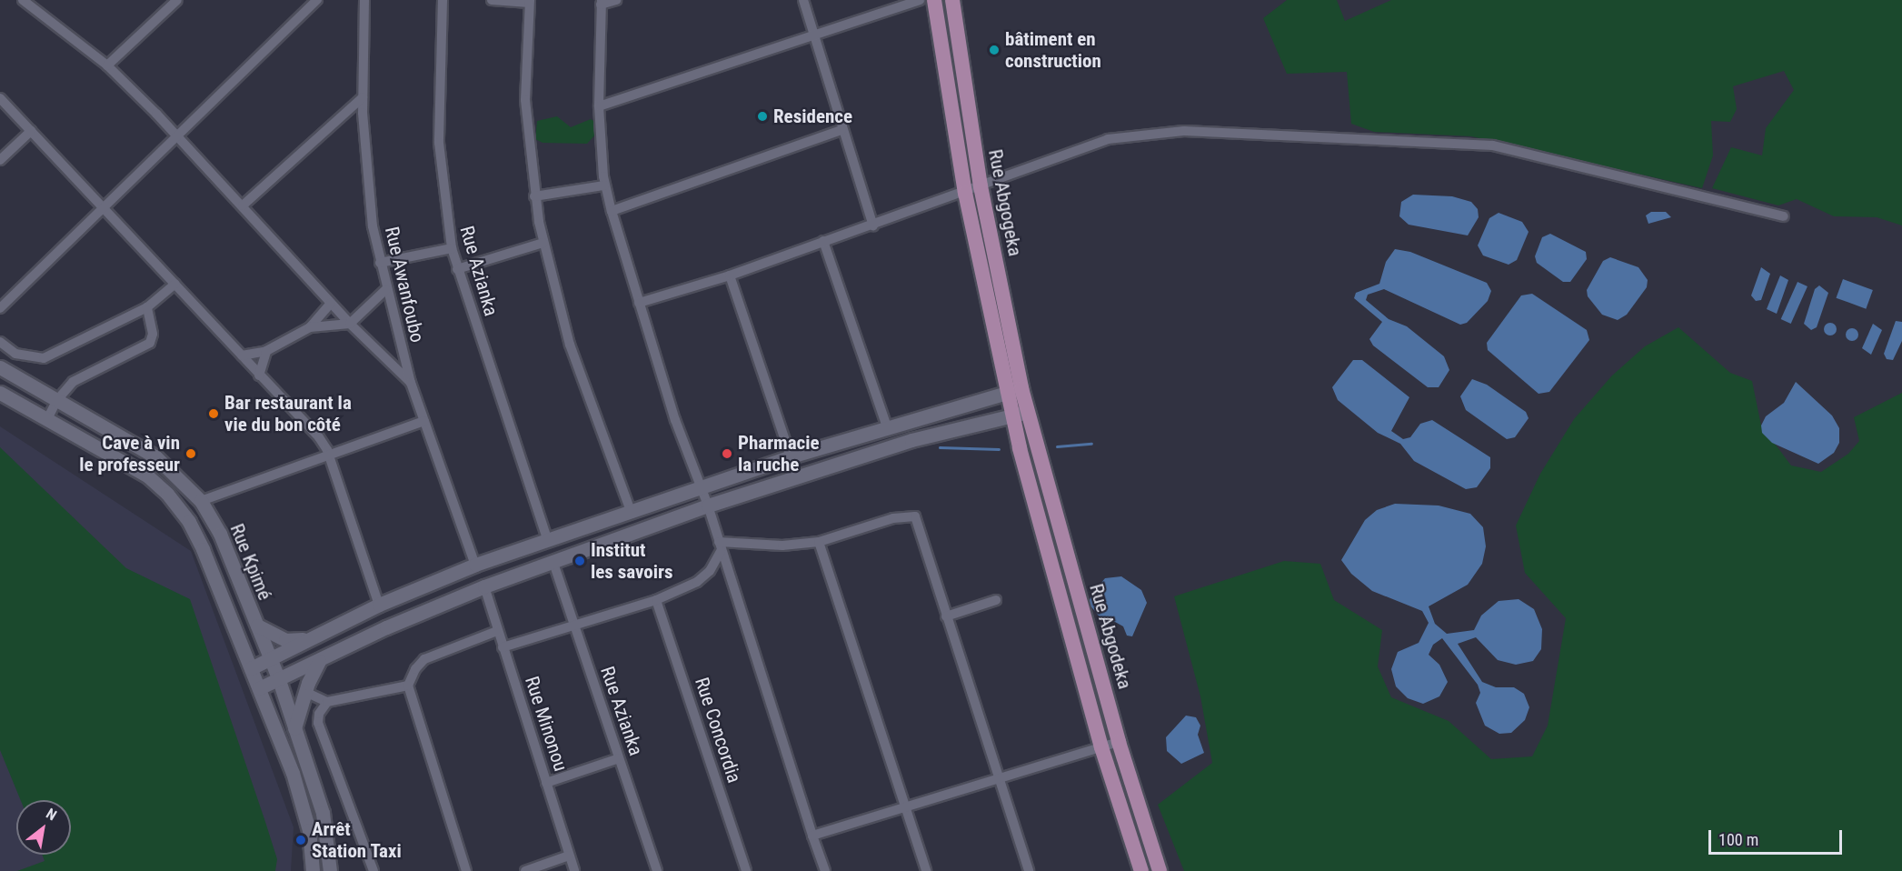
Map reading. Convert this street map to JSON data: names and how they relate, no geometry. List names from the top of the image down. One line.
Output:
{"streets":{"main road":["Rue Abgogeka","Rue Kpimé","Rue Abgodeka"],"street":["Rue Azianka","Rue Awanfoubo","Rue Minonou","Rue Concordia"]},"crossings":[["Rue Abgogeka","Rue Abgodeka"]],"places":["bâtiment en construction","Residence","Bar restaurant la vie du bon côté","Cave à vin le professeur","Pharmacie la ruche","Institut les savoirs","Arrêt Station Taxi"],"scale_bar":"100 m","north":"top right"}
